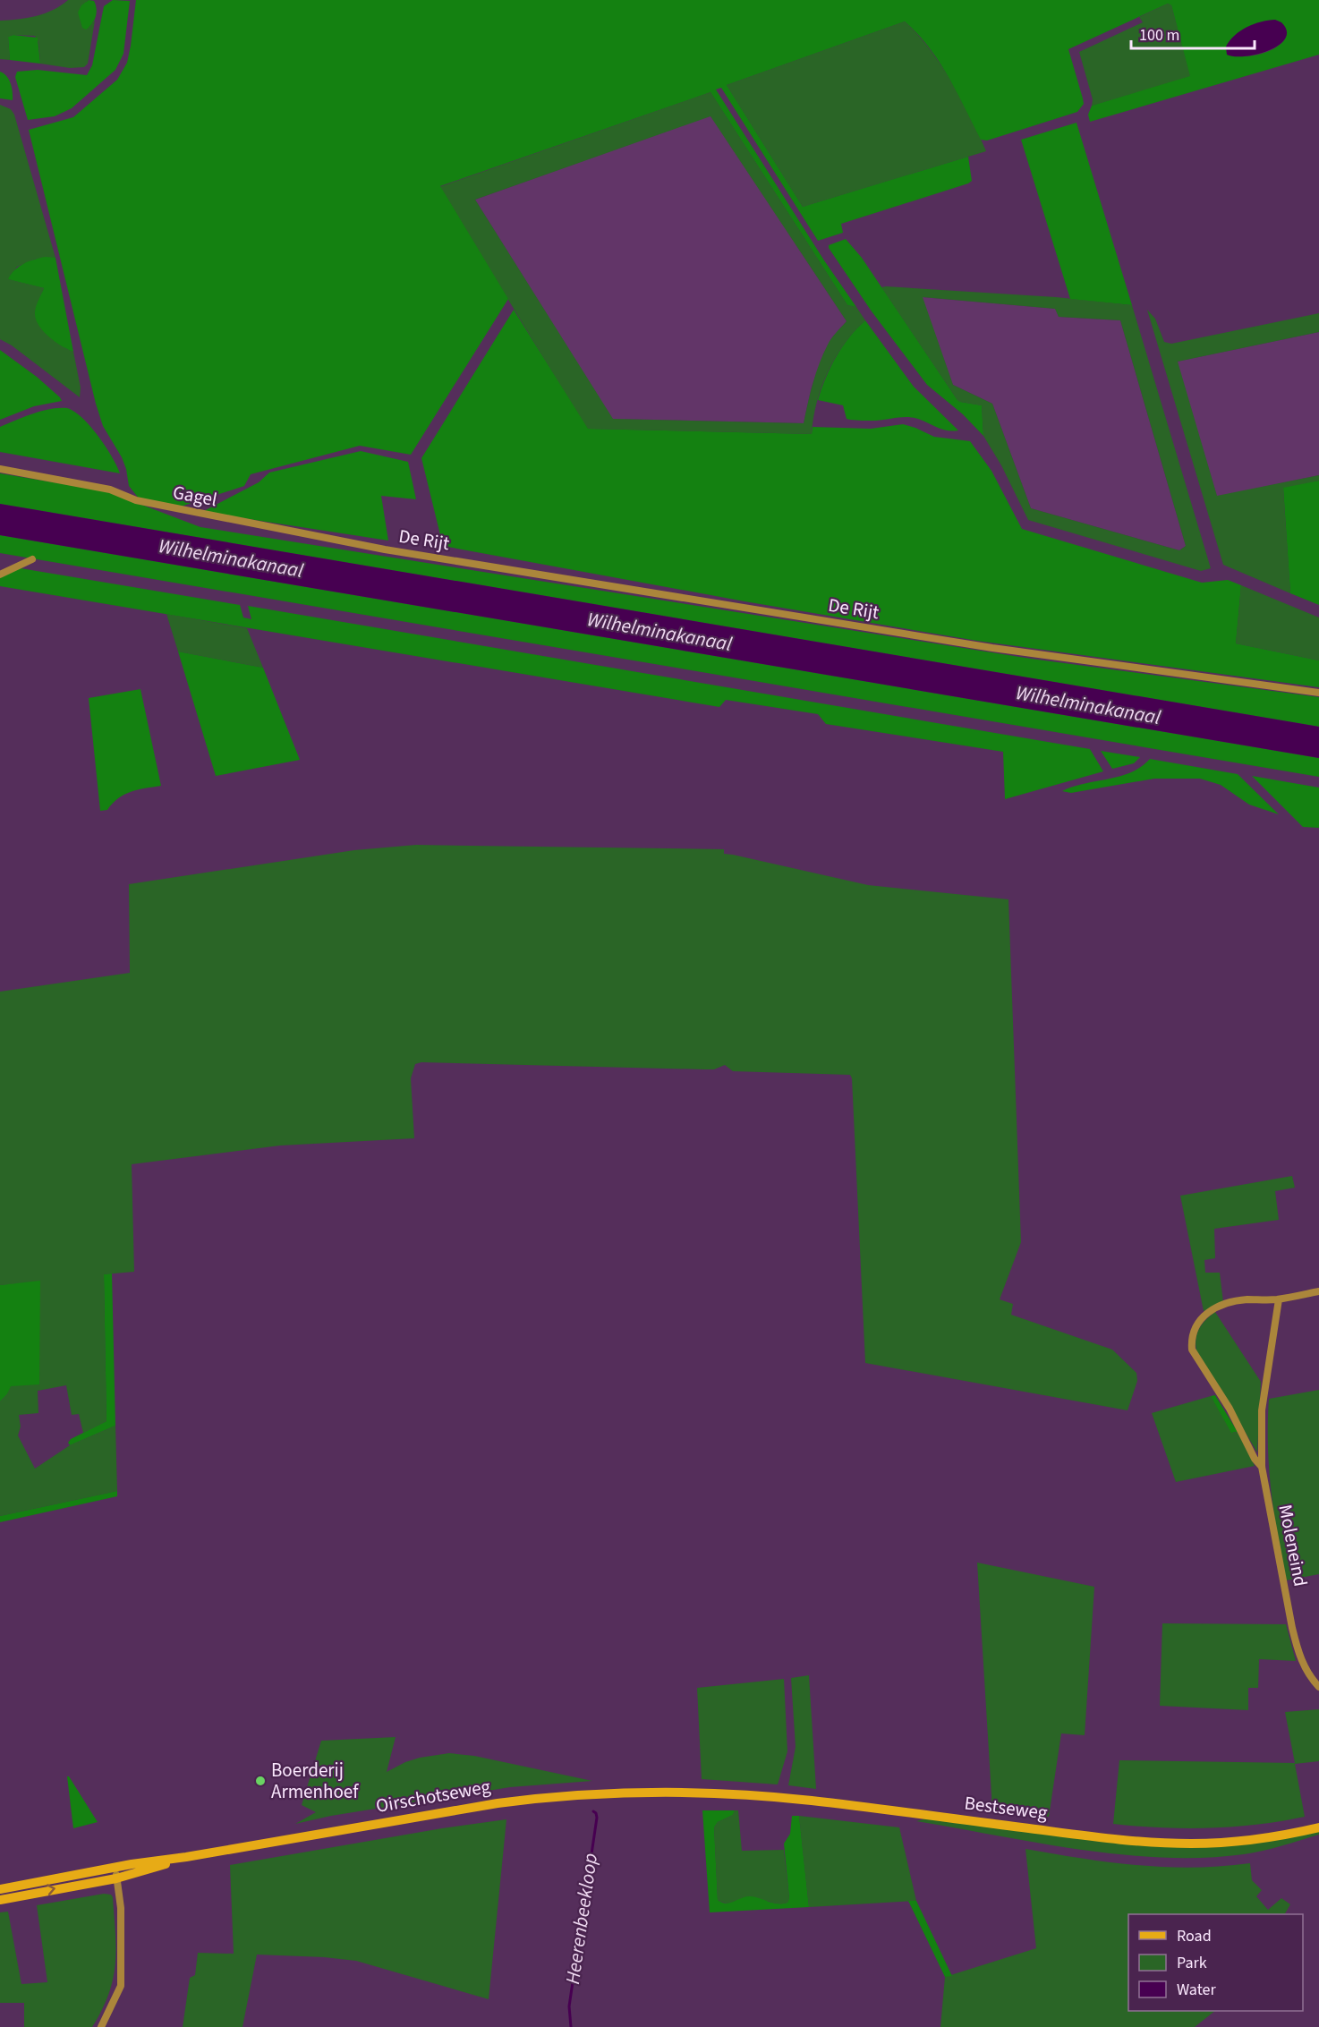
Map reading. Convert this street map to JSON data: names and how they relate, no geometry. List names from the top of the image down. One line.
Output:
{"streets":{"main road":["Oirschotseweg","Bestseweg"],"street":["Gagel","De Rijt","Moleneind"]},"crossings":[["Gagel","De Rijt"],["Oirschotseweg","Bestseweg"]],"water":["Wilhelminakanaal","Heerenbeekloop"],"places":["Boerderij Armenhoef"],"legend":["Road","Park","Water"],"scale_bar":"100 m"}
